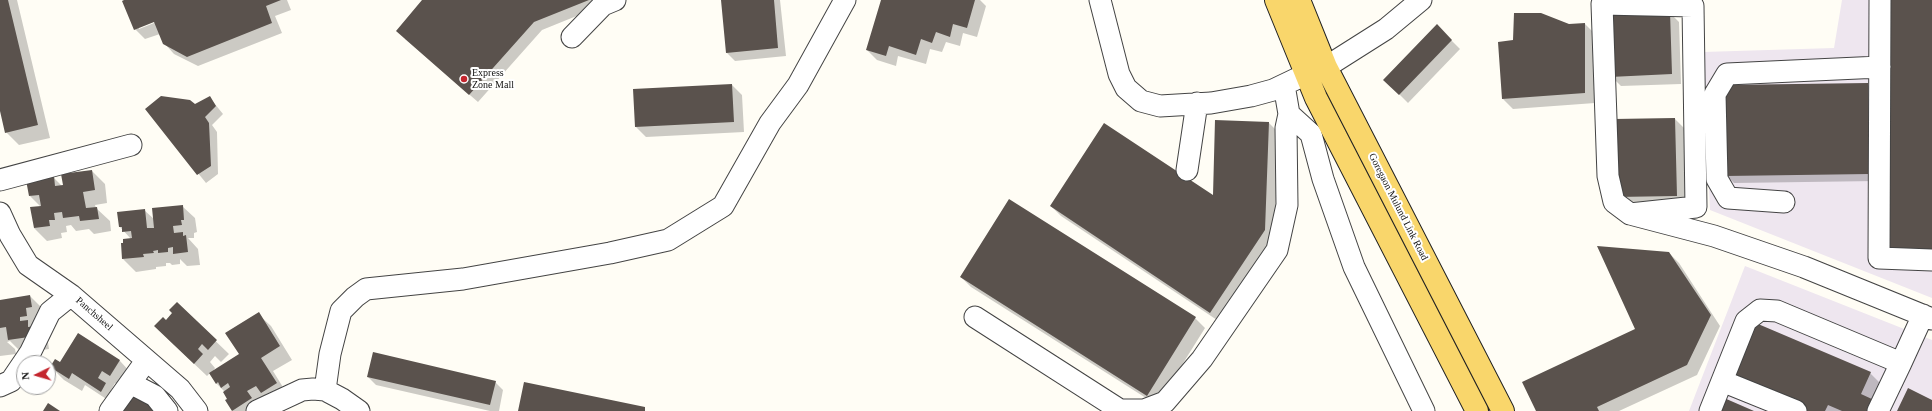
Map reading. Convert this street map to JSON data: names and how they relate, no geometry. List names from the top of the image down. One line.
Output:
{"streets":{"main road":["Goregaon Mulund Link Road"],"street":["Panchsheel"]},"places":["Express Zone Mall"],"north":"left"}
